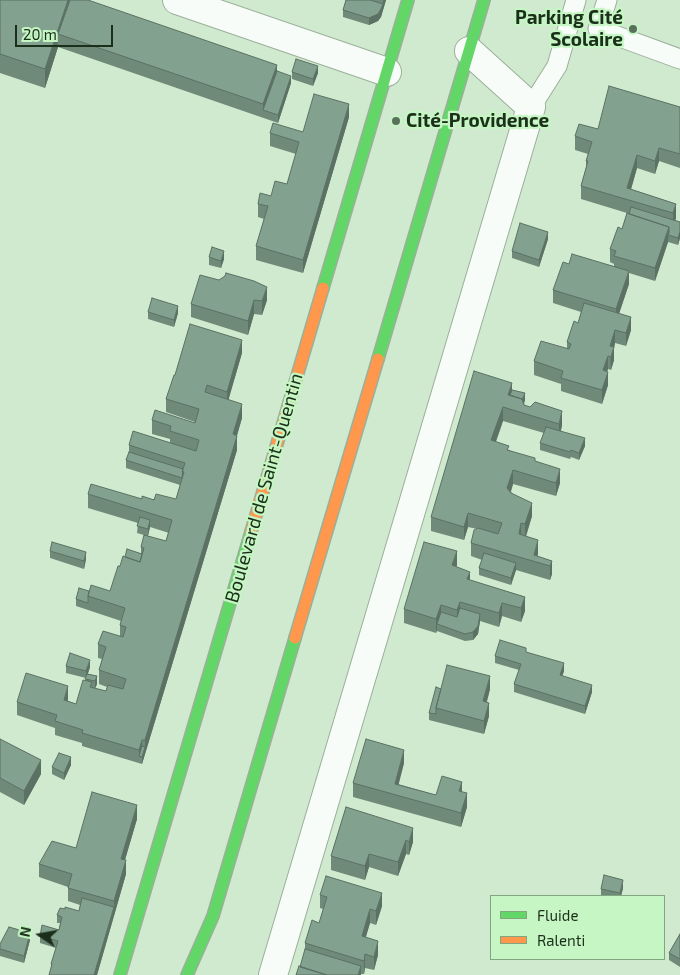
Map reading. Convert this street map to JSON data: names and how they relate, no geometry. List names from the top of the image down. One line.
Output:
{"streets":{"main road":["Boulevard de Saint-Quentin"]},"places":["Parking Cité Scolaire","Cité-Providence"],"legend":["Fluide","Ralenti"],"scale_bar":"20 m","north":"left"}
